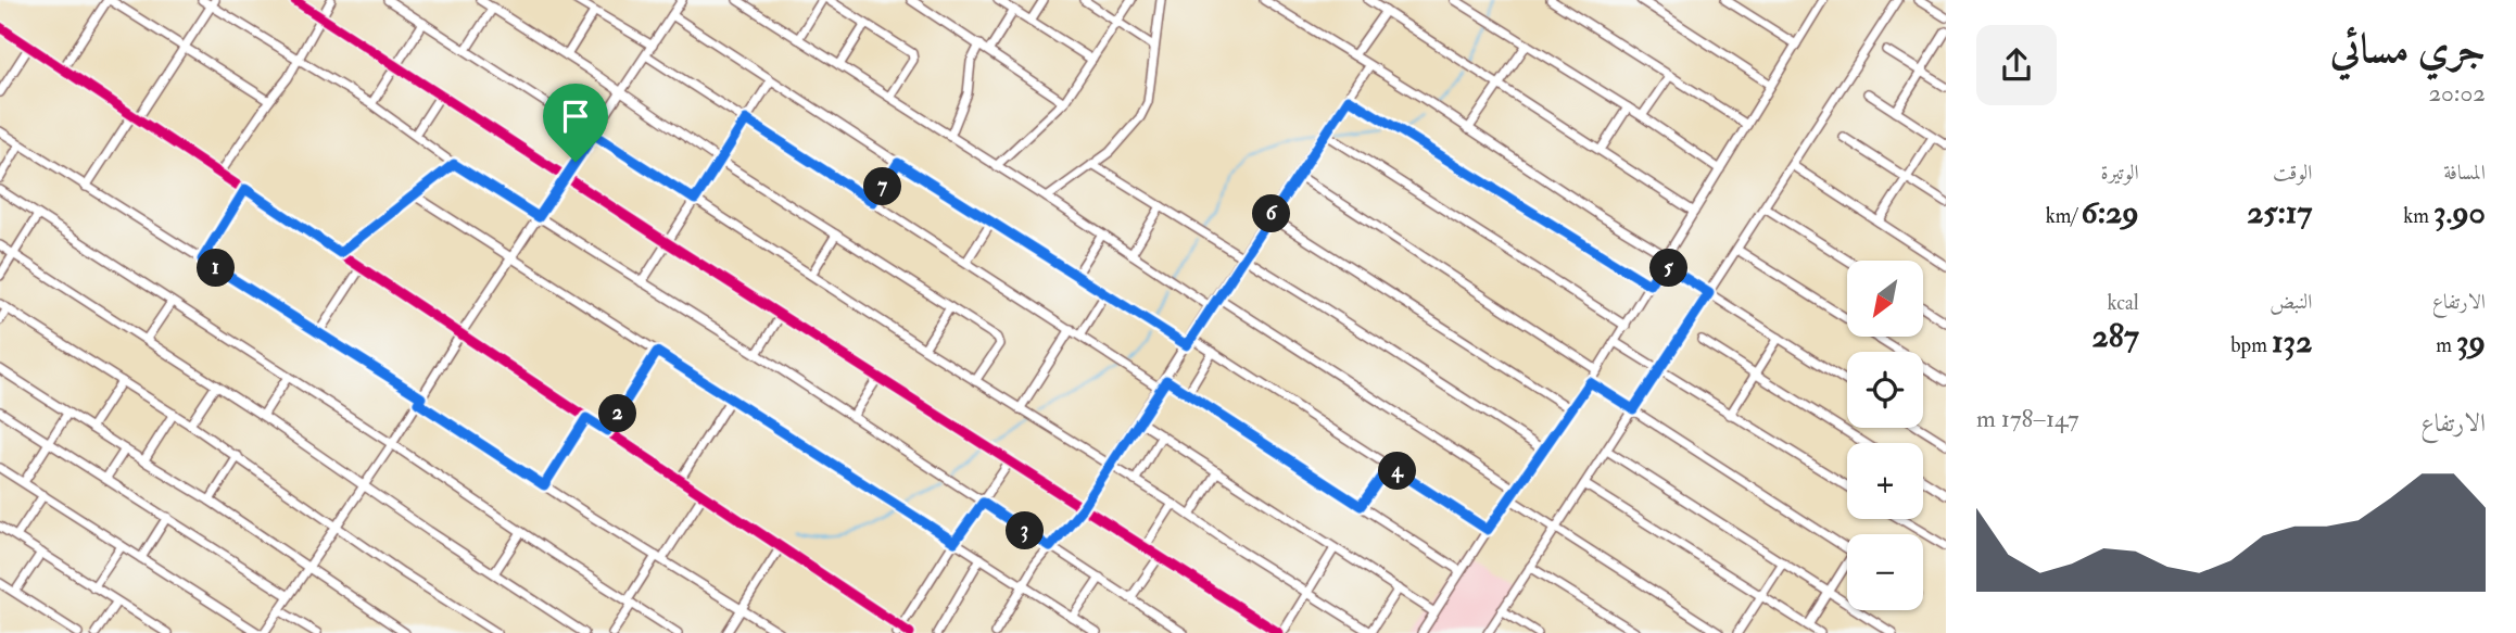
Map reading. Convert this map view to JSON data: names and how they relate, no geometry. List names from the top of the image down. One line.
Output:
{"north":"bottom left","page":{"heading":["جري مسائي","20:02"],"stats":[["المسافة","3.90 km"],["الوقت","25:17"],["الوتيرة","6:29 /km"],["الارتفاع","39 m"],["النبض","132 bpm"],["kcal","287"]],"pins":["7","6","1","5","2","4","3"],"map_buttons":["+","−"],"chart":["الارتفاع","147–178 m"]}}
